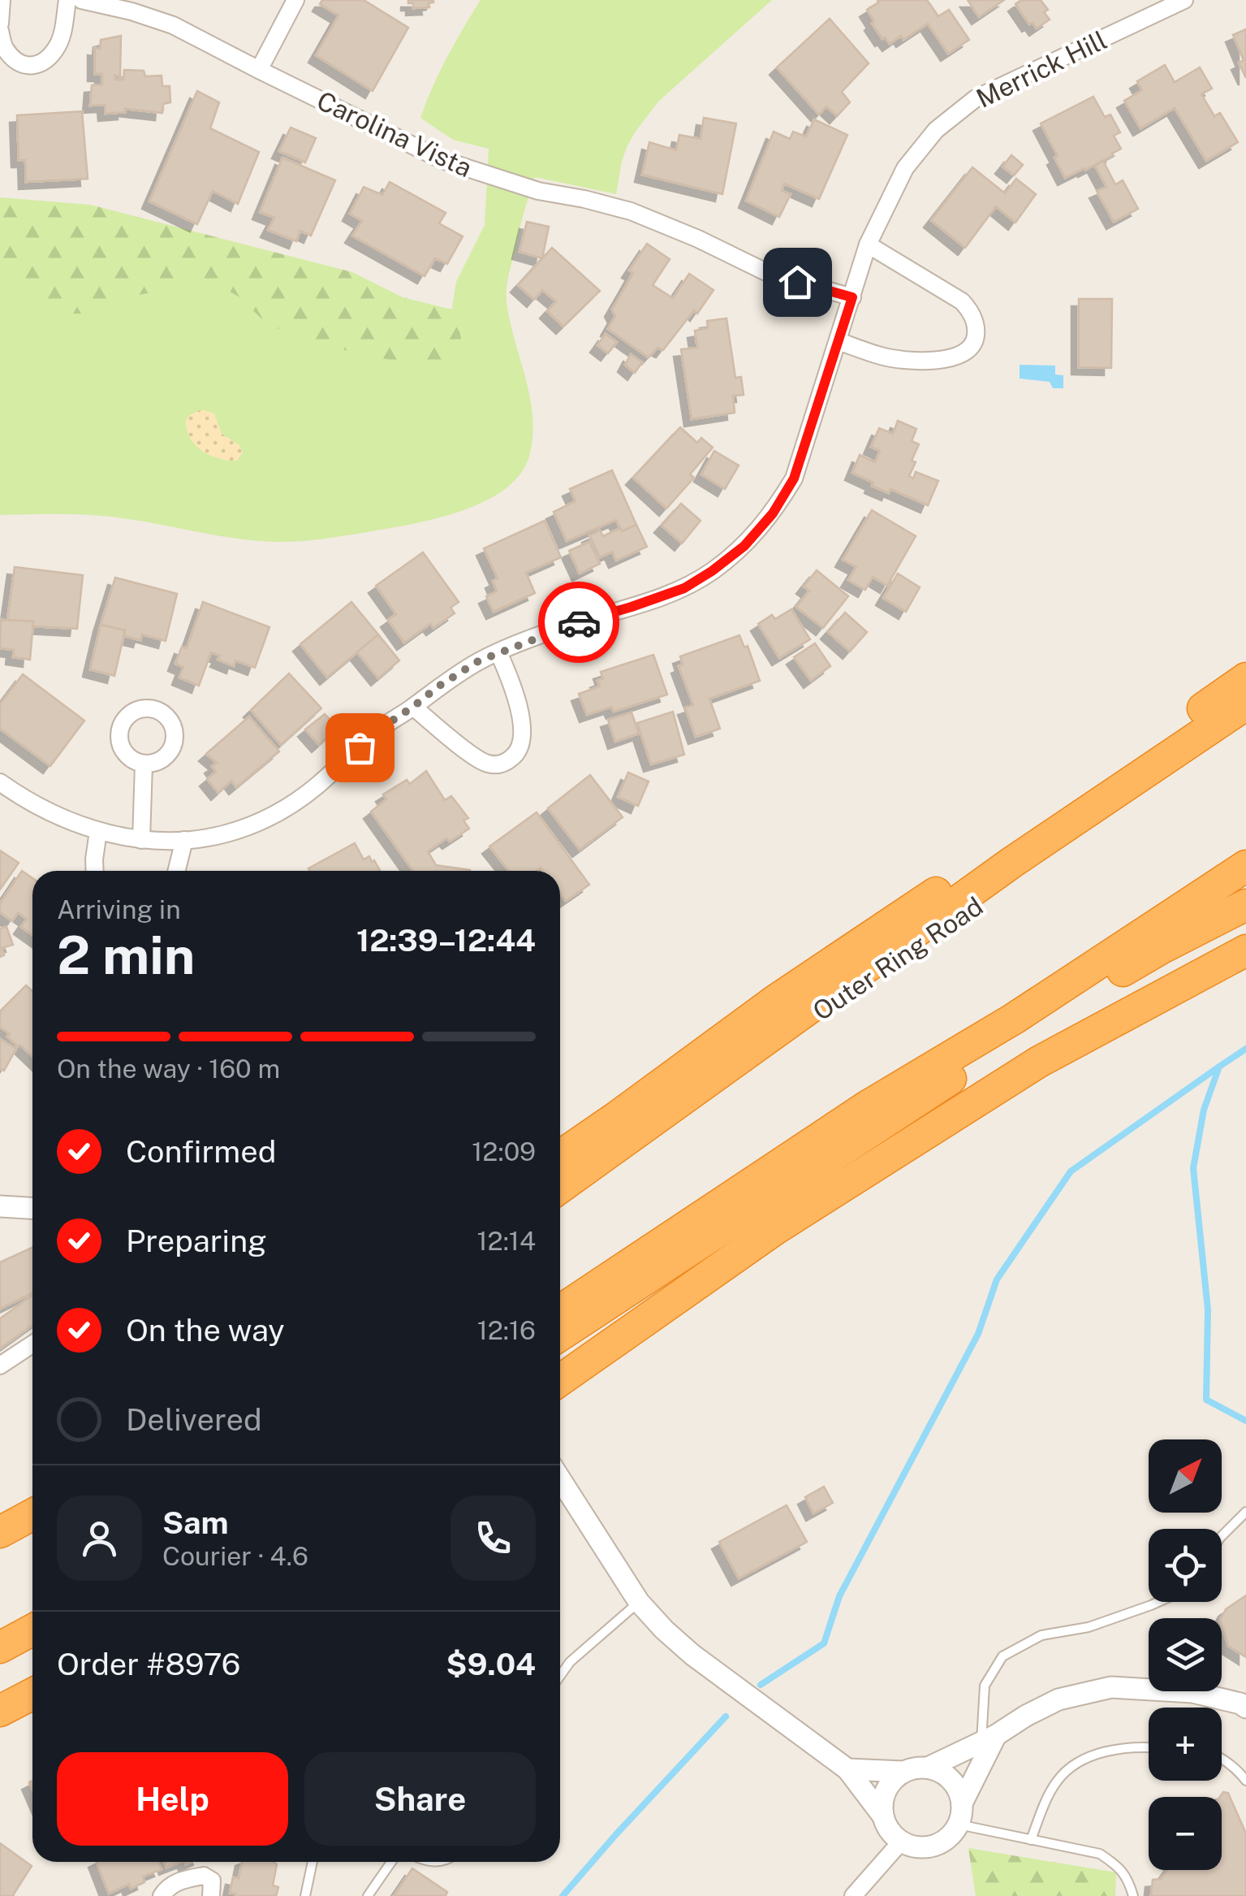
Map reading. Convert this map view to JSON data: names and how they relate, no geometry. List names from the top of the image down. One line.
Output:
{"streets":{"highway":["Outer Ring Road"],"street":["Merrick Hill","Carolina Vista"]},"crossings":[["Merrick Hill","Carolina Vista"]],"north":"top right","page":{"heading":["2 min","Arriving in","12:39–12:44"],"panel":["Sam","Courier · 4.6","Order #8976","$9.04"],"bar":"On the way · 160 m","list":[["Confirmed","12:09"],["Preparing","12:14"],["On the way","12:16"],"Delivered"],"map_buttons":["+","−"],"buttons":["Help","Share"]}}
